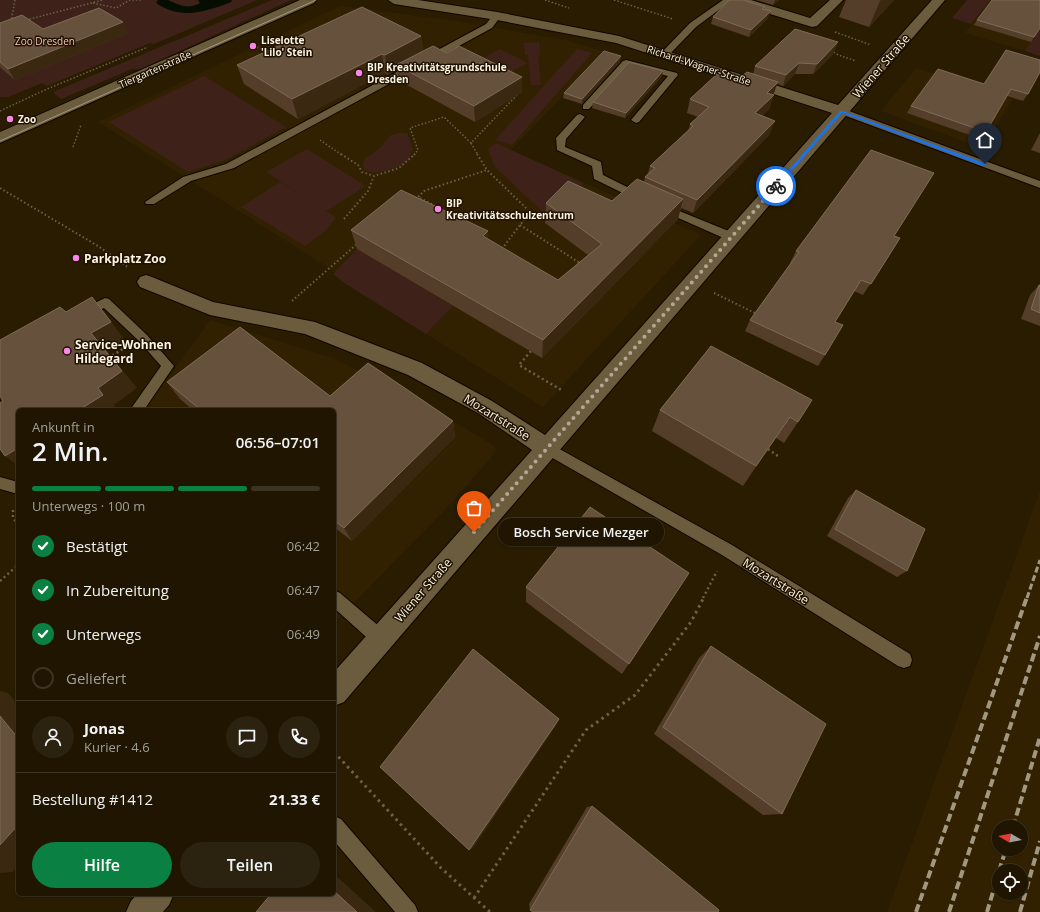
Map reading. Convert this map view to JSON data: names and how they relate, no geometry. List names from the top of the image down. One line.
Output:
{"streets":{"street":["Richard-Wagner-Straße","Wiener Straße","Tiergartenstraße","Mozartstraße"]},"crossings":[["Richard-Wagner-Straße","Wiener Straße"],["Wiener Straße","Mozartstraße"]],"parks":["Zoo Dresden"],"places":["Liselotte 'Lilo' Stein","BIP Kreativitätsgrundschule Dresden","Zoo","BIP Kreativitätsschulzentrum","Parkplatz Zoo","Service-Wohnen Hildegard","Bosch Service Mezger"],"north":"left","page":{"heading":["2 Min.","Ankunft in","06:56–07:01"],"panel":["Jonas","Kurier · 4.6","Bestellung #1412","21.33 €"],"bar":"Unterwegs · 100 m","bubble":"Bosch Service Mezger","list":[["Bestätigt","06:42"],["In Zubereitung","06:47"],["Unterwegs","06:49"],"Geliefert"],"buttons":["Hilfe","Teilen"]}}
